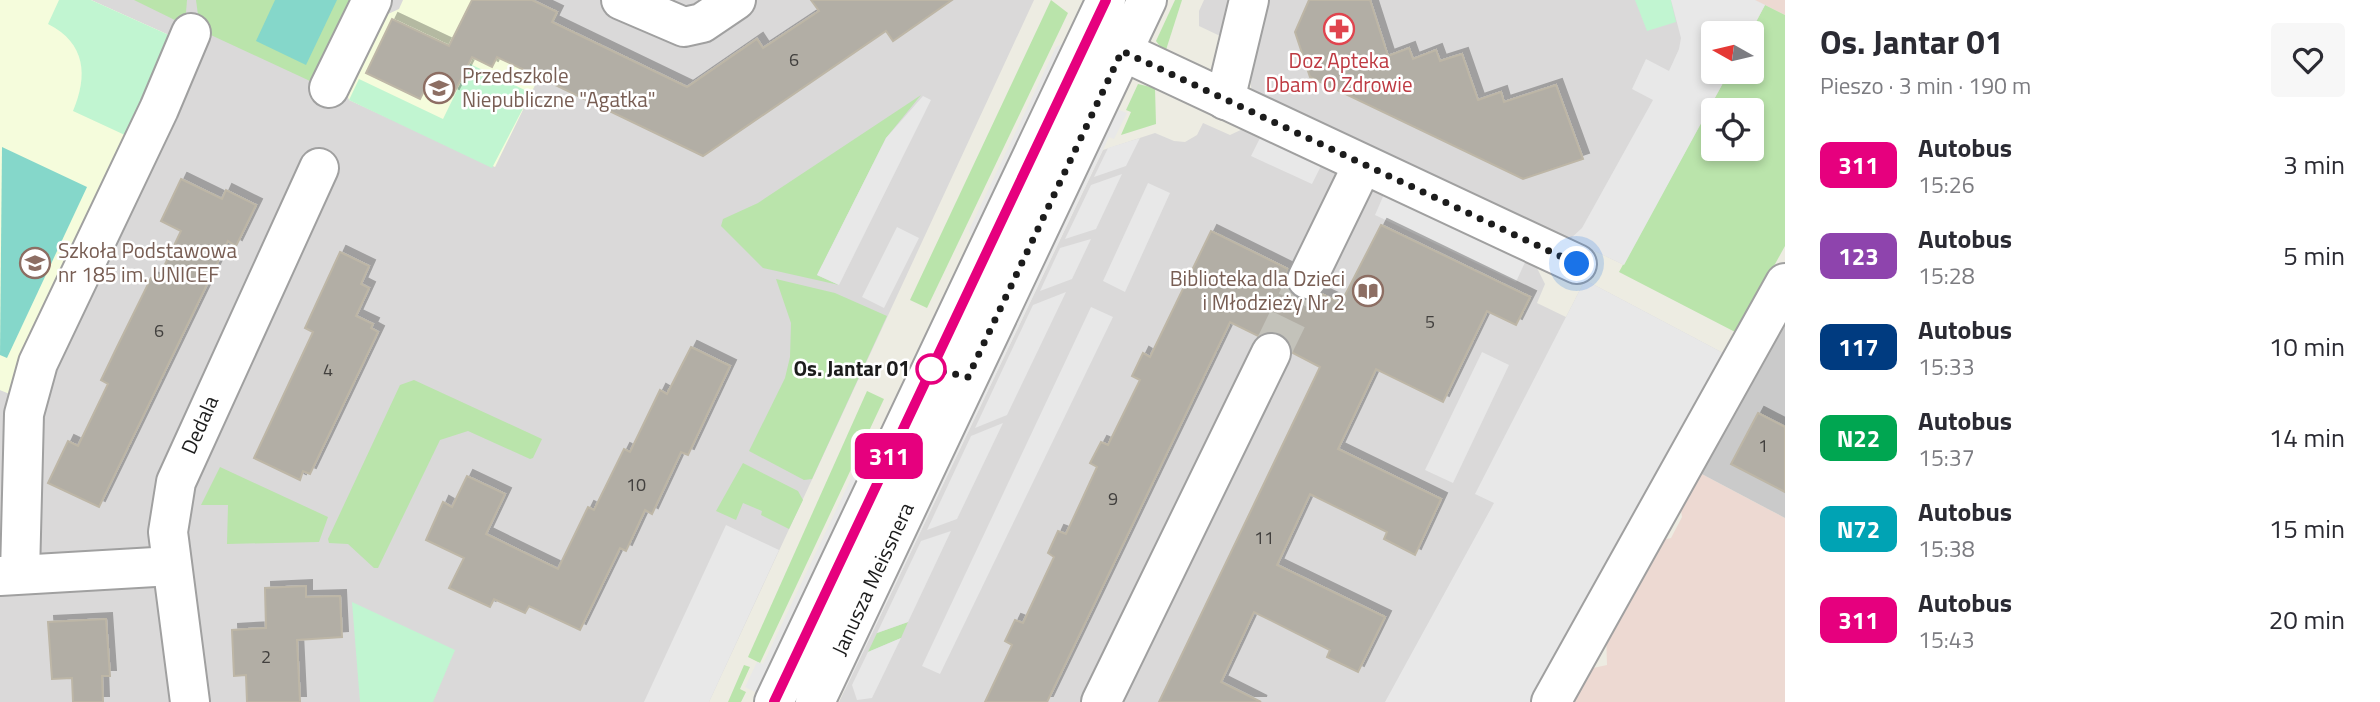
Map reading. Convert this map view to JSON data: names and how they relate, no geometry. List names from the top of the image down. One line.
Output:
{"streets":{"street":["Dedala","Janusza Meissnera"]},"places":{"pharmacy":["Doz Apteka Dbam O Zdrowie"],"school or university":["Przedszkole Niepubliczne \"Agatka\"","Szkoła Podstawowa nr 185 im. UNICEF"],"library":["Biblioteka dla Dzieci i Młodzieży Nr 2"],"other":["Os. Jantar 01"]},"lines":["bus line 311"],"house_numbers":["6","5","6","4","1","10","9","11","2"],"north":"left","page":{"on_map":"311","heading":["Os. Jantar 01","Pieszo · 3 min · 190 m"],"list":[{"mark":"311","name":"Autobus","note":"15:26","value":"3 min"},{"mark":"123","name":"Autobus","note":"15:28","value":"5 min"},{"mark":"117","name":"Autobus","note":"15:33","value":"10 min"},{"mark":"N22","name":"Autobus","note":"15:37","value":"14 min"},{"mark":"N72","name":"Autobus","note":"15:38","value":"15 min"},{"mark":"311","name":"Autobus","note":"15:43","value":"20 min"}]}}
